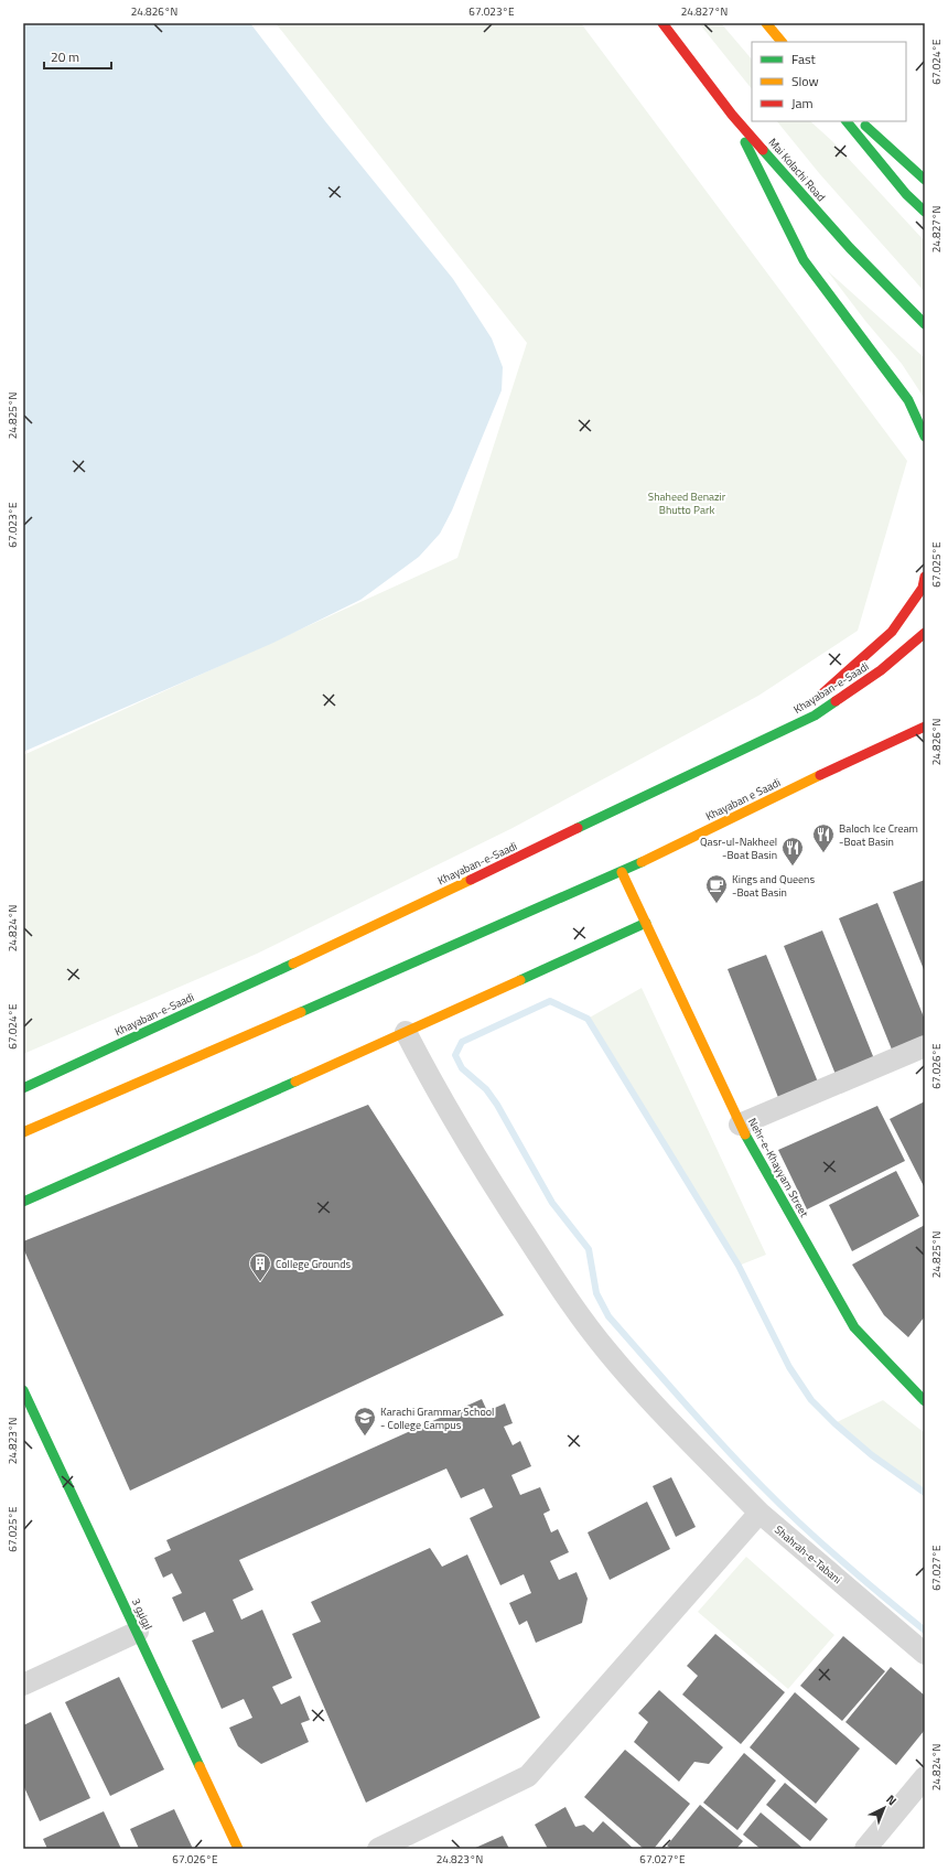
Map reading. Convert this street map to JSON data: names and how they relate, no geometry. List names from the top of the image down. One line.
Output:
{"streets":{"main road":["Mai Kolachi Road","Khayaban-e-Saadi","Khayaban e Saadi","Nehr-e-Khayyam Street","ایونیو 3"],"street":["Shahrah-e-Tabani"]},"crossings":[["Khayaban e Saadi","Nehr-e-Khayyam Street"]],"parks":["Shaheed Benazir Bhutto Park"],"places":{"restaurant":["Baloch Ice Cream -Boat Basin","Qasr-ul-Nakheel -Boat Basin"],"cafe":["Kings and Queens -Boat Basin"],"building":["College Grounds"],"school or university":["Karachi Grammar School - College Campus"]},"legend":["Fast","Slow","Jam"],"scale_bar":"20 m","north":"top right","coordinates":["24.826°N","67.023°E","24.827°N","67.024°E","24.825°N","67.025°E","24.824°N","67.026°E","24.823°N","67.027°E"]}
